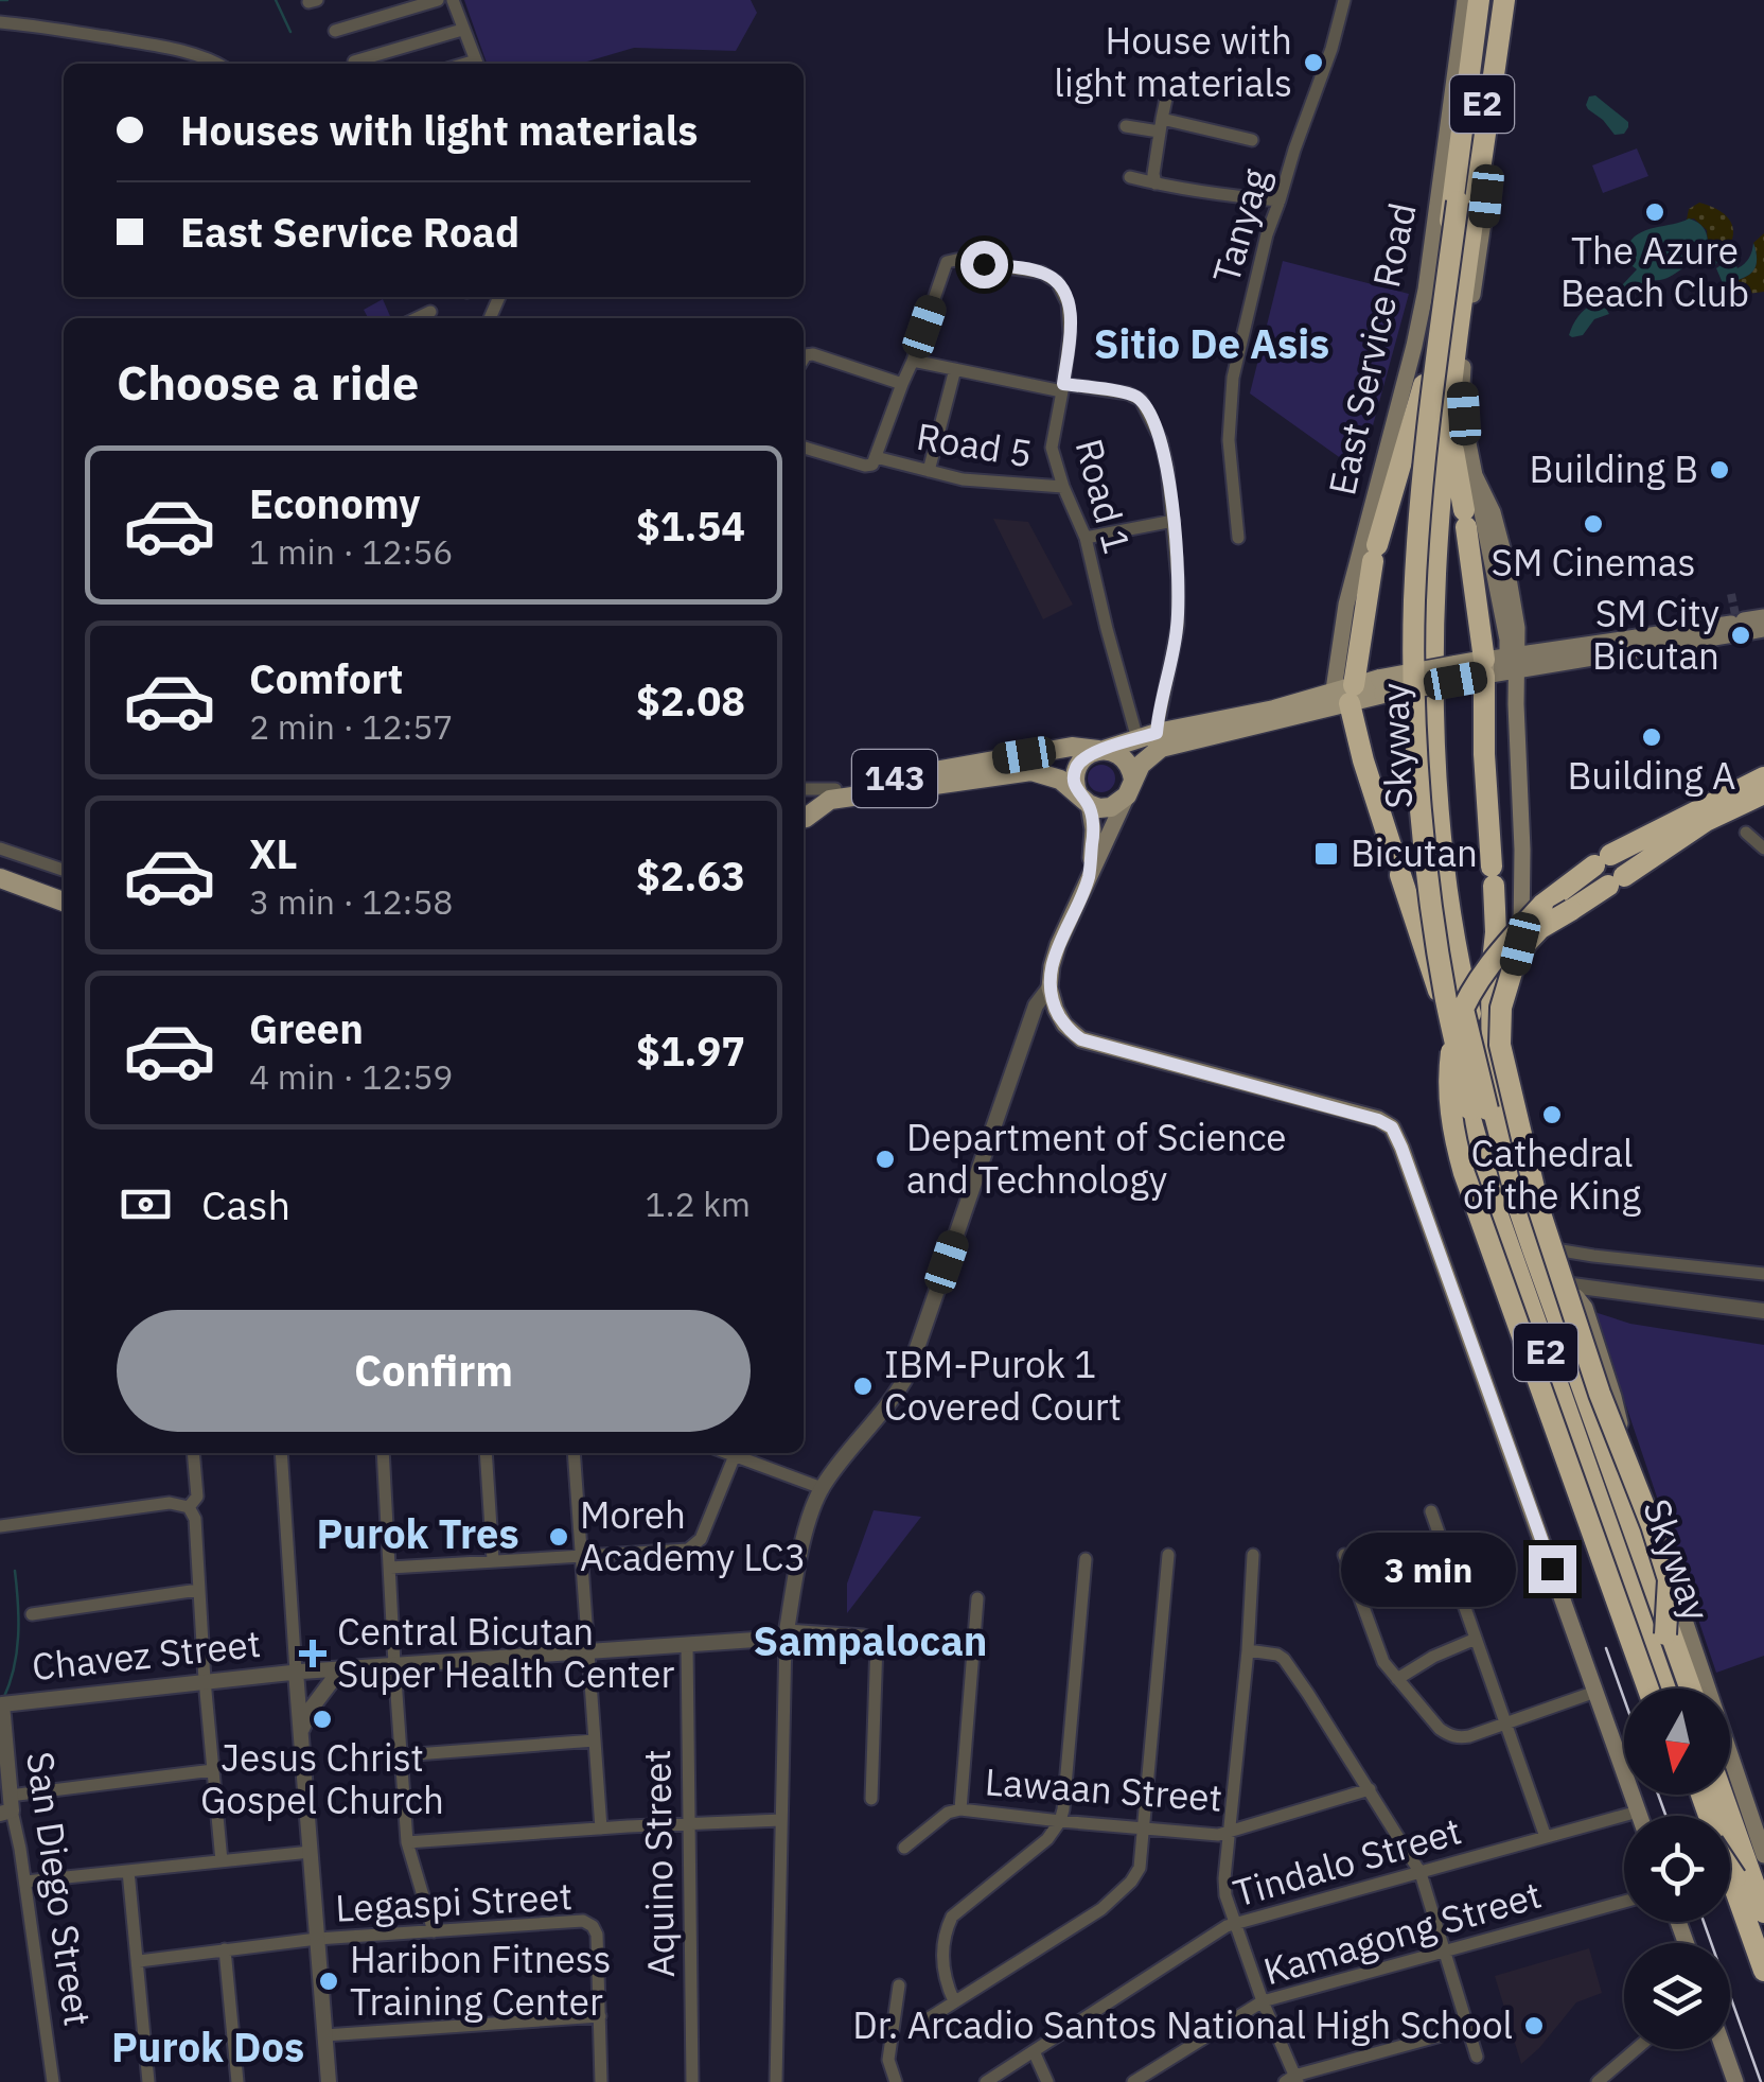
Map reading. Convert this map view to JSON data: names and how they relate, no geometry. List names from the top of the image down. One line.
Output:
{"streets":{"highway":["E2","Skyway"],"main road":["East Service Road","143"],"street":["Tanyag","Road 5","Road 1","Chavez Street","Lawaan Street","Tindalo Street","Aquino Street","San Diego Street","Legaspi Street","Kamagong Street"]},"crossings":[["E2","Skyway"],["East Service Road","143"],["Road 5","Road 1"],["Road 1","143"],["Chavez Street","Aquino Street"],["Chavez Street","San Diego Street"]],"districts":["Sitio De Asis","Purok Tres","Sampalocan","Purok Dos"],"places":{"other":["House with light materials","The Azure Beach Club","Building B","SM Cinemas","SM City Bicutan","Building A","Cathedral of the King","Department of Science and Technology","IBM-Purok 1 Covered Court","Moreh Academy LC3","Jesus Christ Gospel Church","Haribon Fitness Training Center","Dr. Arcadio Santos National High School"],"transit":["Bicutan"],"health":["Central Bicutan Super Health Center"]},"north":"bottom","page":{"banner":["Houses with light materials","East Service Road"],"heading":"Choose a ride","list":[{"name":"Economy","note":"1 min · 12:56","value":"$1.54"},{"name":"Comfort","note":"2 min · 12:57","value":"$2.08"},{"name":"XL","note":"3 min · 12:58","value":"$2.63"},{"name":"Green","note":"4 min · 12:59","value":"$1.97"}],"pay":["Cash","1.2 km"],"buttons":"Confirm","bubble":"3 min"}}
